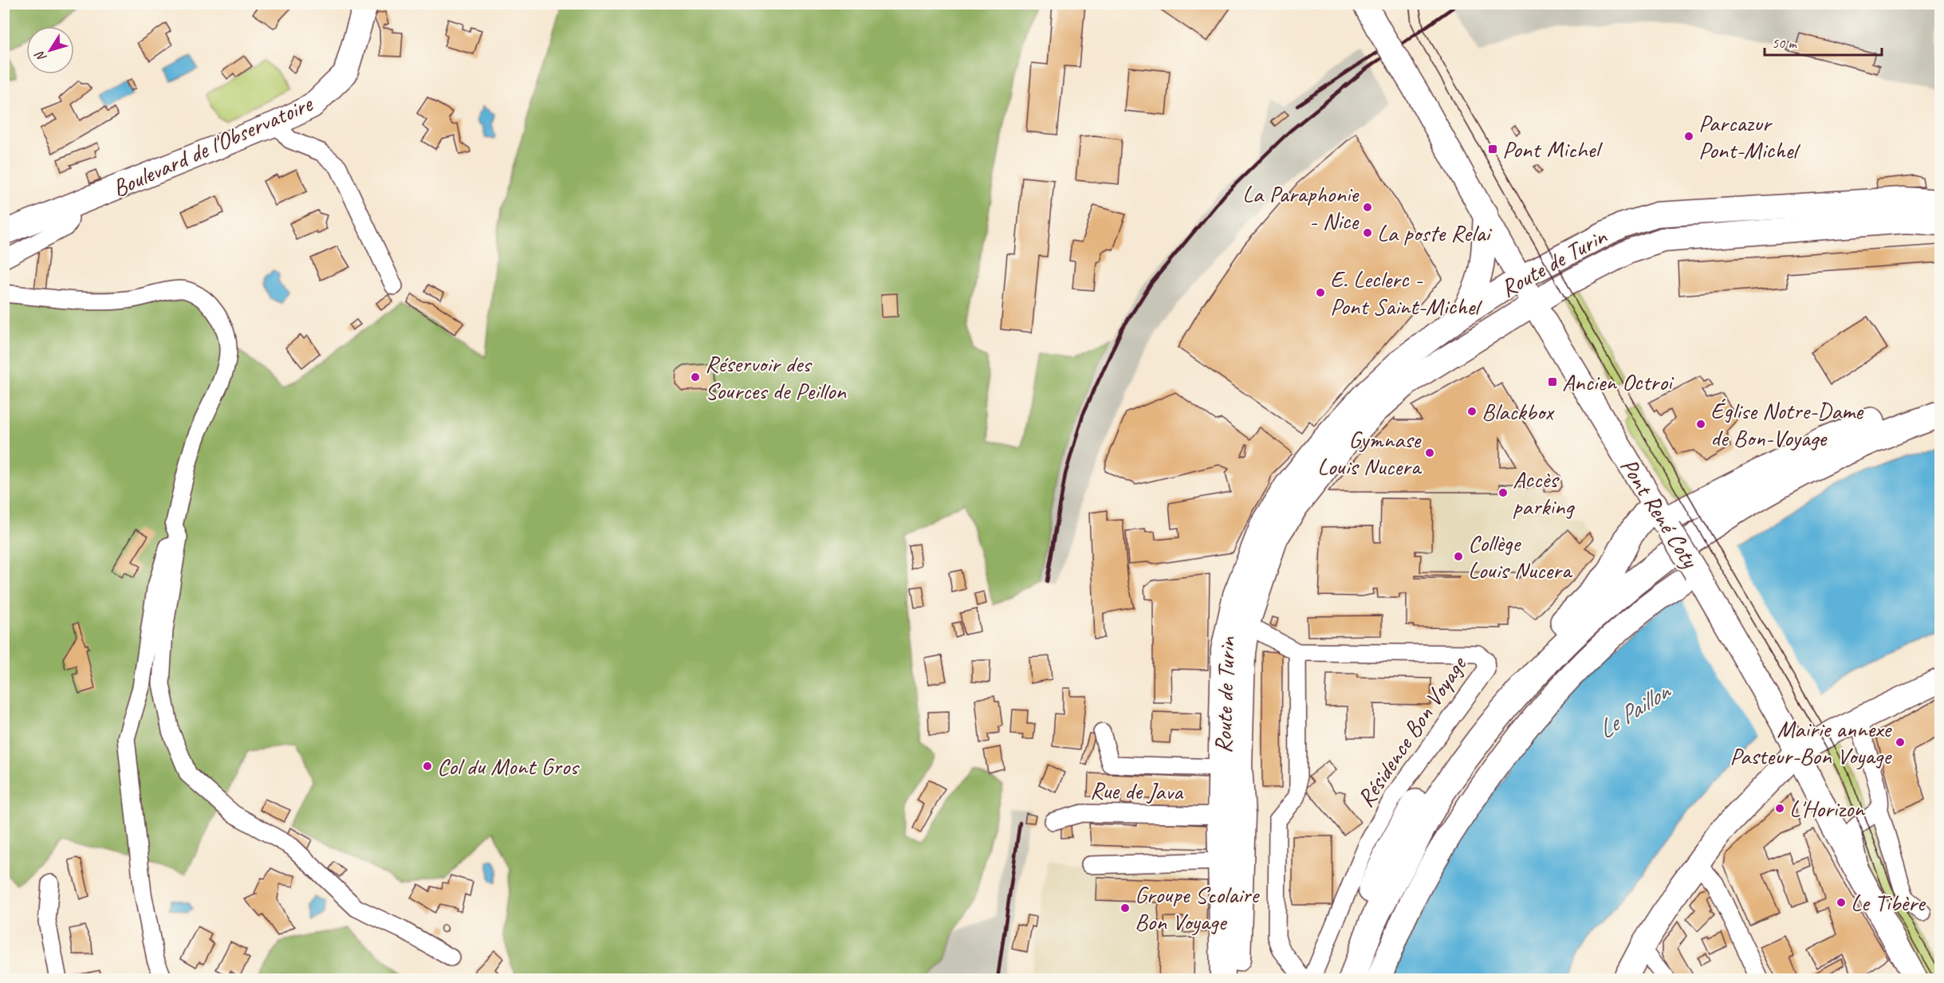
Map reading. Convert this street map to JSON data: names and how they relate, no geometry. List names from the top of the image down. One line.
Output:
{"streets":{"main road":["Boulevard de l'Observatoire","Route de Turin","Pont René Coty"],"street":["Résidence Bon Voyage","Rue de Java"]},"crossings":[["Route de Turin","Pont René Coty"],["Route de Turin","Résidence Bon Voyage"],["Route de Turin","Rue de Java"]],"water":["Le Paillon"],"places":{"other":["Parcazur Pont-Michel","La Paraphonie - Nice","La poste Relai","E. Leclerc - Pont Saint-Michel","Réservoir des Sources de Peillon","Blackbox","Église Notre-Dame de Bon-Voyage","Gymnase Louis Nucera","Accès parking","Collège Louis Nucera","Mairie annexe Pasteur-Bon Voyage","Col du Mont Gros","L'Horizon","Le Tibère","Groupe Scolaire Bon Voyage"],"transit":["Pont Michel","Ancien Octroi"]},"scale_bar":"50 m","north":"bottom left"}
